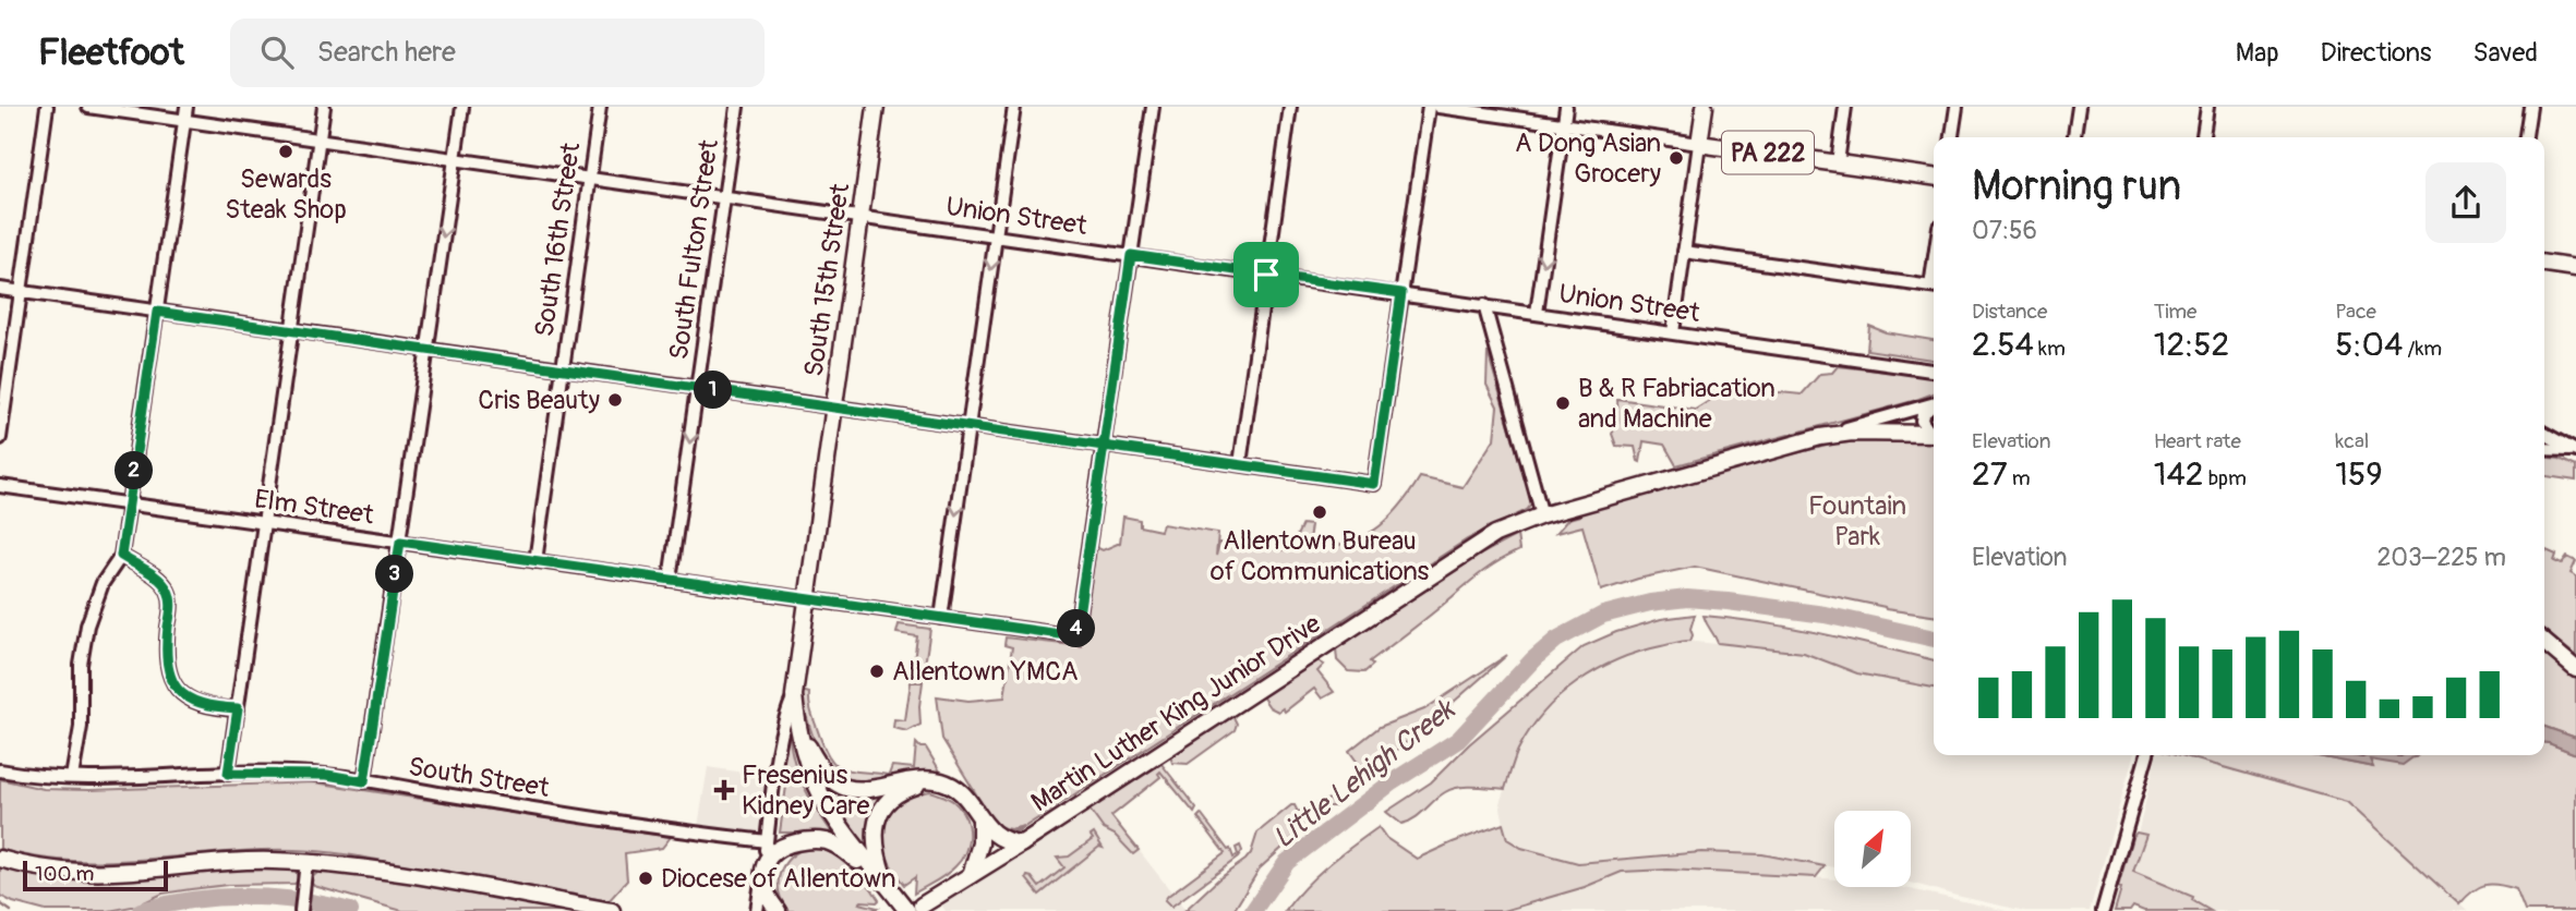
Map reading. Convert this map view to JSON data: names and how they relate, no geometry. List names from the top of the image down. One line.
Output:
{"streets":{"main road":["PA 222","South 15th Street","Martin Luther King Junior Drive"],"street":["Union Street","South 16th Street","South Fulton Street","Elm Street","South Street"]},"crossings":[["Union Street","South 16th Street"],["Union Street","South Fulton Street"],["Union Street","South 15th Street"],["South 16th Street","Elm Street"],["South Fulton Street","Elm Street"],["South 15th Street","Elm Street"],["South 15th Street","South Street"]],"one_way":["South Fulton Street"],"water":["Little Lehigh Creek"],"parks":["Fountain Park"],"places":{"other":["Sewards Steak Shop","A Dong Asian Grocery","Cris Beauty","B & R Fabriacation and Machine","Allentown Bureau of Communications","Allentown YMCA","Diocese of Allentown"],"health":["Fresenius Kidney Care"]},"scale_bar":"100 m","north":"top right","page":{"header":"Fleetfoot","search":"Search here","nav":["Map","Directions","Saved"],"heading":["Morning run","07:56"],"stats":[["Distance","2.54 km"],["Time","12:52"],["Pace","5:04 /km"],["Elevation","27 m"],["Heart rate","142 bpm"],["kcal","159"]],"pins":["1","2","3","4"],"chart":["Elevation","203–225 m"],"scale":"100 m"}}
